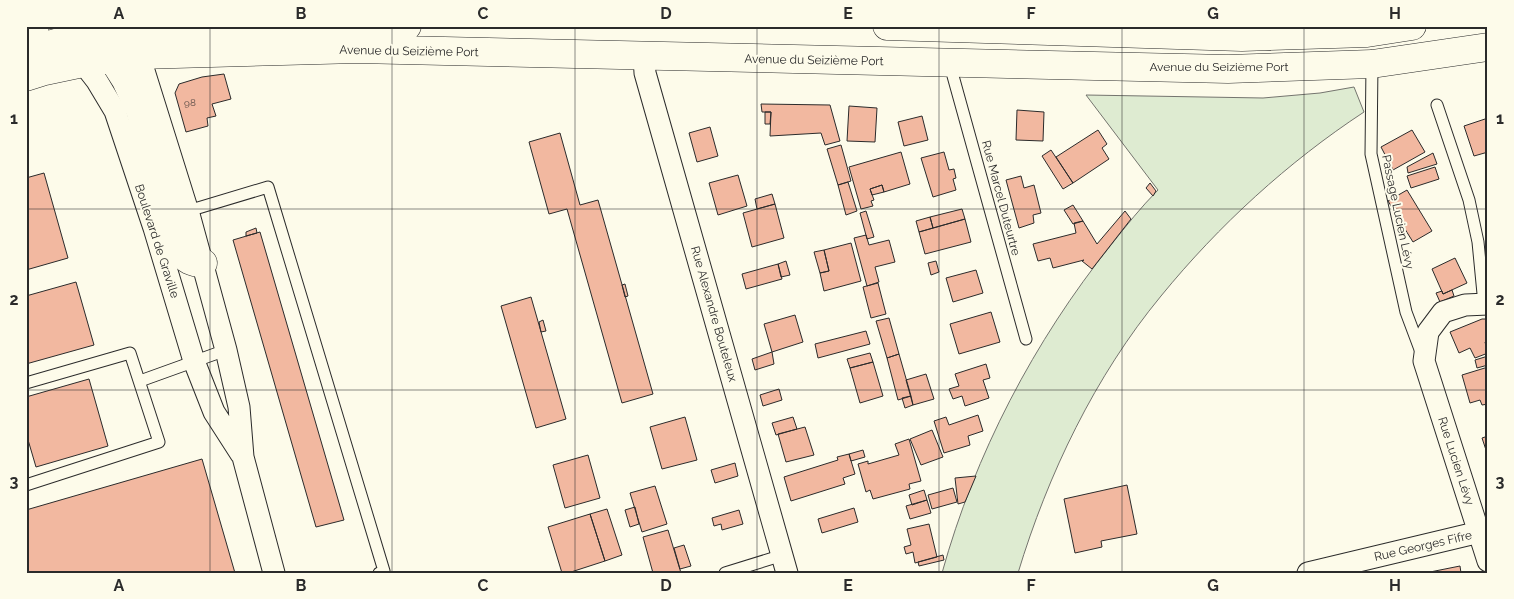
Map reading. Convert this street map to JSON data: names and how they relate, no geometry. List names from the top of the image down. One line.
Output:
{"streets":{"main road":["Avenue du Seizième Port"],"street":["Boulevard de Graville","Rue Alexandre Bouteleux","Rue Lucien Lévy","Rue Georges Fifre"],"lane":["Rue Marcel Duteurtre","Passage Lucien Lévy"]},"crossings":[["Avenue du Seizième Port","Rue Marcel Duteurtre"],["Avenue du Seizième Port","Passage Lucien Lévy"],["Avenue du Seizième Port","Boulevard de Graville"],["Avenue du Seizième Port","Rue Alexandre Bouteleux"],["Passage Lucien Lévy","Rue Lucien Lévy"],["Rue Lucien Lévy","Rue Georges Fifre"]],"house_numbers":["98"],"grid":{"columns":["A","B","C","D","E","F","G","H"],"rows":["1","2","3"]}}
